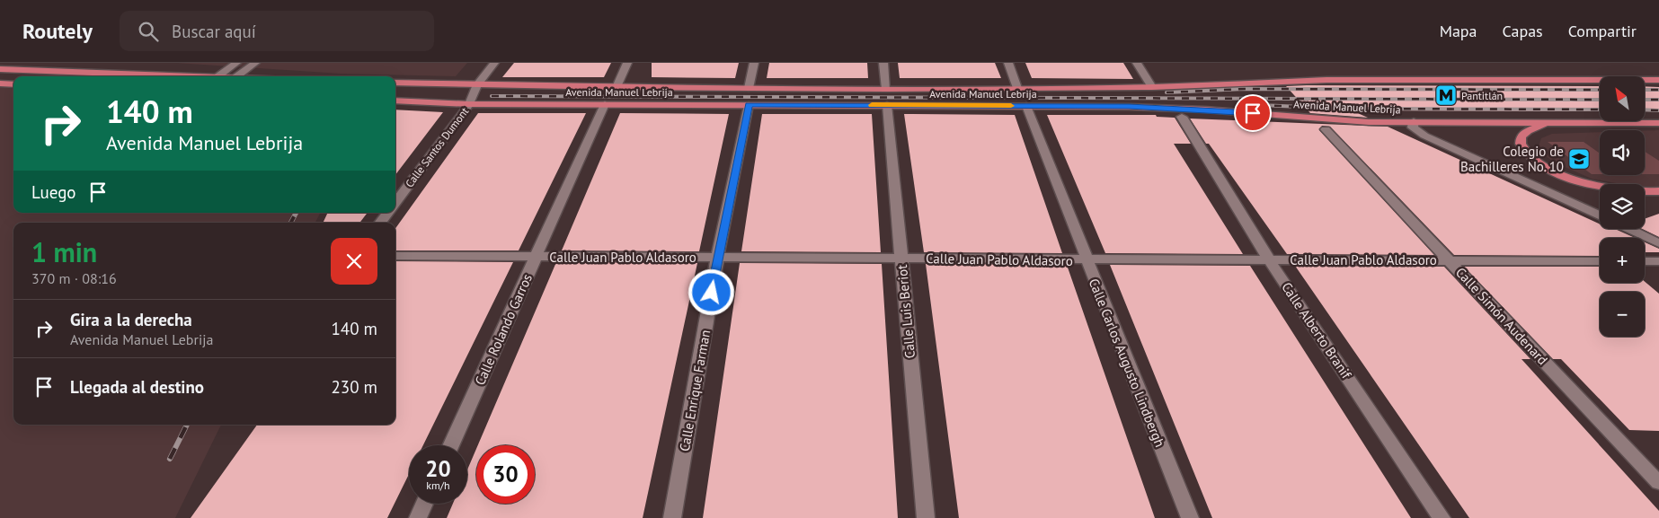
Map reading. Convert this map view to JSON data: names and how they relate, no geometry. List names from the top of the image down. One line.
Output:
{"streets":{"main road":["Avenida Manuel Lebrija"],"street":["Calle Santos Dumont","Calle Juan Pablo Aldasoro","Calle Luis Beriot","Calle Simón Audenard","Calle Rolando Garros","Calle Alberto Branif","Calle Carlos Augusto Lindbergh","Calle Enrique Farman"]},"crossings":[["Avenida Manuel Lebrija","Calle Santos Dumont"],["Avenida Manuel Lebrija","Calle Luis Beriot"],["Avenida Manuel Lebrija","Calle Rolando Garros"],["Avenida Manuel Lebrija","Calle Carlos Augusto Lindbergh"],["Avenida Manuel Lebrija","Calle Enrique Farman"],["Calle Juan Pablo Aldasoro","Calle Luis Beriot"],["Calle Juan Pablo Aldasoro","Calle Simón Audenard"],["Calle Juan Pablo Aldasoro","Calle Rolando Garros"],["Calle Juan Pablo Aldasoro","Calle Alberto Branif"],["Calle Juan Pablo Aldasoro","Calle Carlos Augusto Lindbergh"],["Calle Juan Pablo Aldasoro","Calle Enrique Farman"]],"places":{"metro station":["Pantitlán"],"school or university":["Colegio de Bachilleres No. 10"]},"north":"top left","page":{"header":"Routely","search":"Buscar aquí","nav":["Mapa","Capas","Compartir"],"map_buttons":["+","−"],"turn":["140 m","Avenida Manuel Lebrija"],"then":"Luego","heading":["1 min","370 m · 08:16"],"list":[{"name":"Gira a la derecha","note":"Avenida Manuel Lebrija","value":"140 m"},{"name":"Llegada al destino","value":"230 m"}],"speed":"20 km/h","limit":"30"}}
